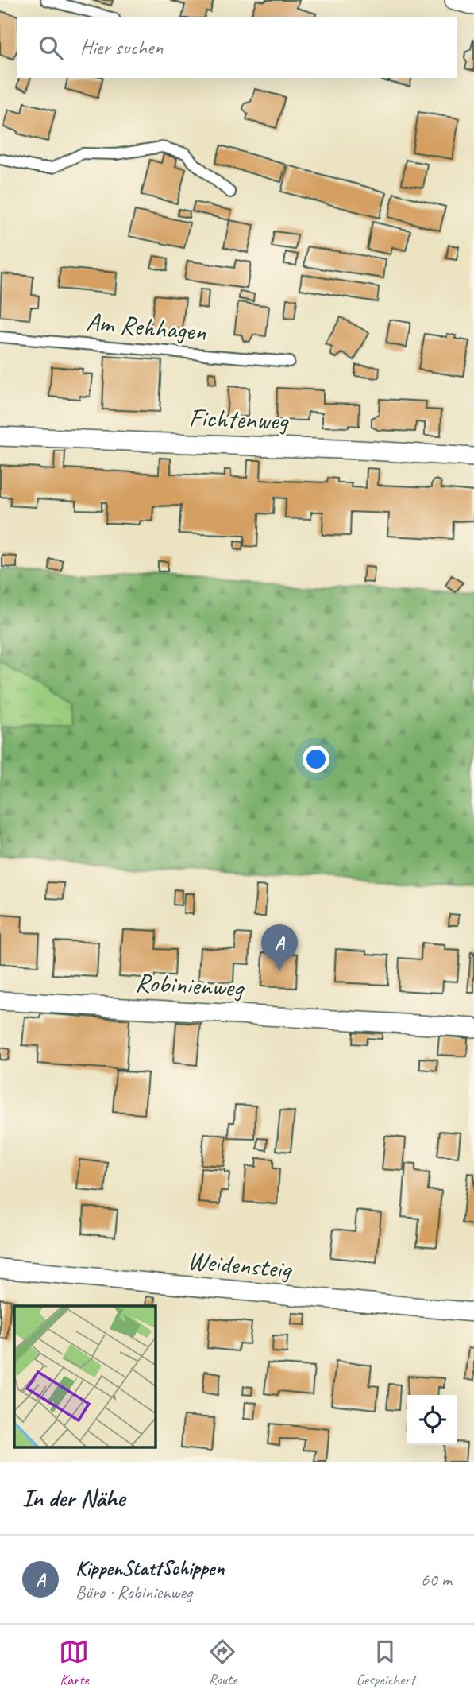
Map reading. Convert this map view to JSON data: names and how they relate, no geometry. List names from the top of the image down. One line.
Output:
{"streets":{"street":["Fichtenweg","Robinienweg","Weidensteig"],"lane":["Am Rehhagen"]},"page":{"search":"Hier suchen","pins":"A","heading":"In der Nähe","list":[{"mark":"A","name":"KippenStattSchippen","note":"Büro · Robinienweg","value":"60 m"}],"nav":["Karte","Route","Gespeichert"]}}
